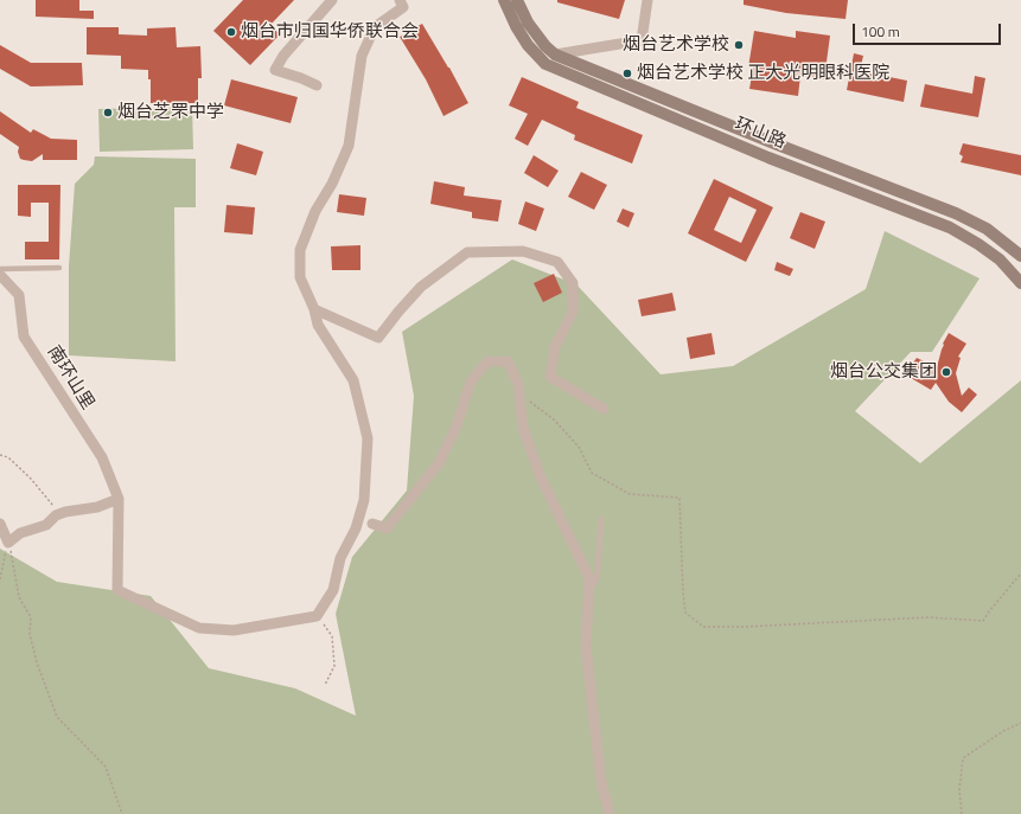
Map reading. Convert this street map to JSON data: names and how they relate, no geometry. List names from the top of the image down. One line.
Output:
{"streets":{"main road":["环山路"],"street":["南环山里"]},"places":["烟台市归国华侨联合会","烟台艺术学校","烟台艺术学校 正大光明眼科医院","烟台芝罘中学","烟台公交集团"],"scale_bar":"100 m"}
